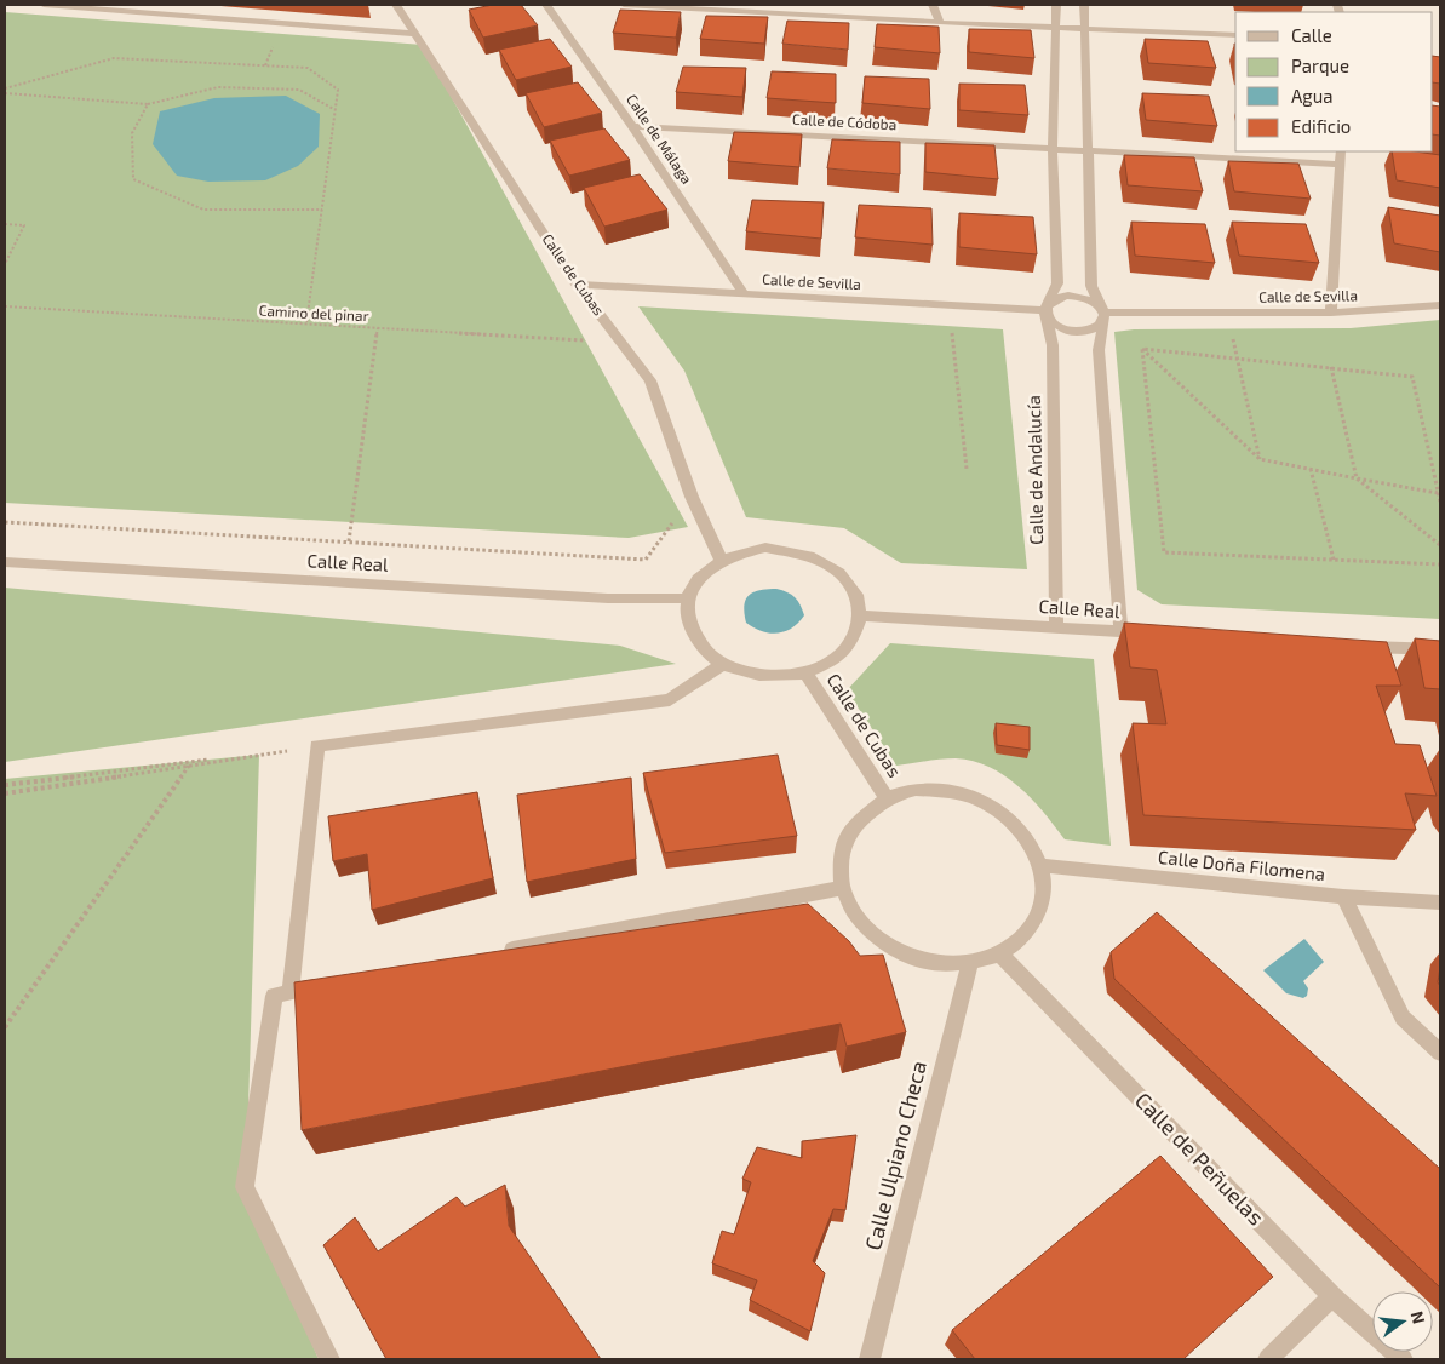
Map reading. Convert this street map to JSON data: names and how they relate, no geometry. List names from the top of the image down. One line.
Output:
{"streets":{"street":["Calle de Códoba","Calle de Málaga","Calle de Cubas","Calle de Sevilla","Calle de Andalucía","Calle Real","Calle Doña Filomena","Calle Ulpiano Checa","Calle de Peñuelas"],"path":["Camino del pinar"]},"crossings":[["Calle de Códoba","Calle de Málaga"],["Calle de Málaga","Calle de Sevilla"],["Calle de Cubas","Calle de Sevilla"],["Calle de Cubas","Camino del pinar"],["Calle de Cubas","Calle Real"],["Calle de Cubas","Calle Doña Filomena"],["Calle de Cubas","Calle Ulpiano Checa"],["Calle de Cubas","Calle de Peñuelas"],["Calle de Sevilla","Calle de Andalucía"],["Calle de Andalucía","Calle Real"],["Calle Doña Filomena","Calle Ulpiano Checa"],["Calle Doña Filomena","Calle de Peñuelas"],["Calle Ulpiano Checa","Calle de Peñuelas"]],"legend":["Calle","Parque","Agua","Edificio"],"north":"right"}
